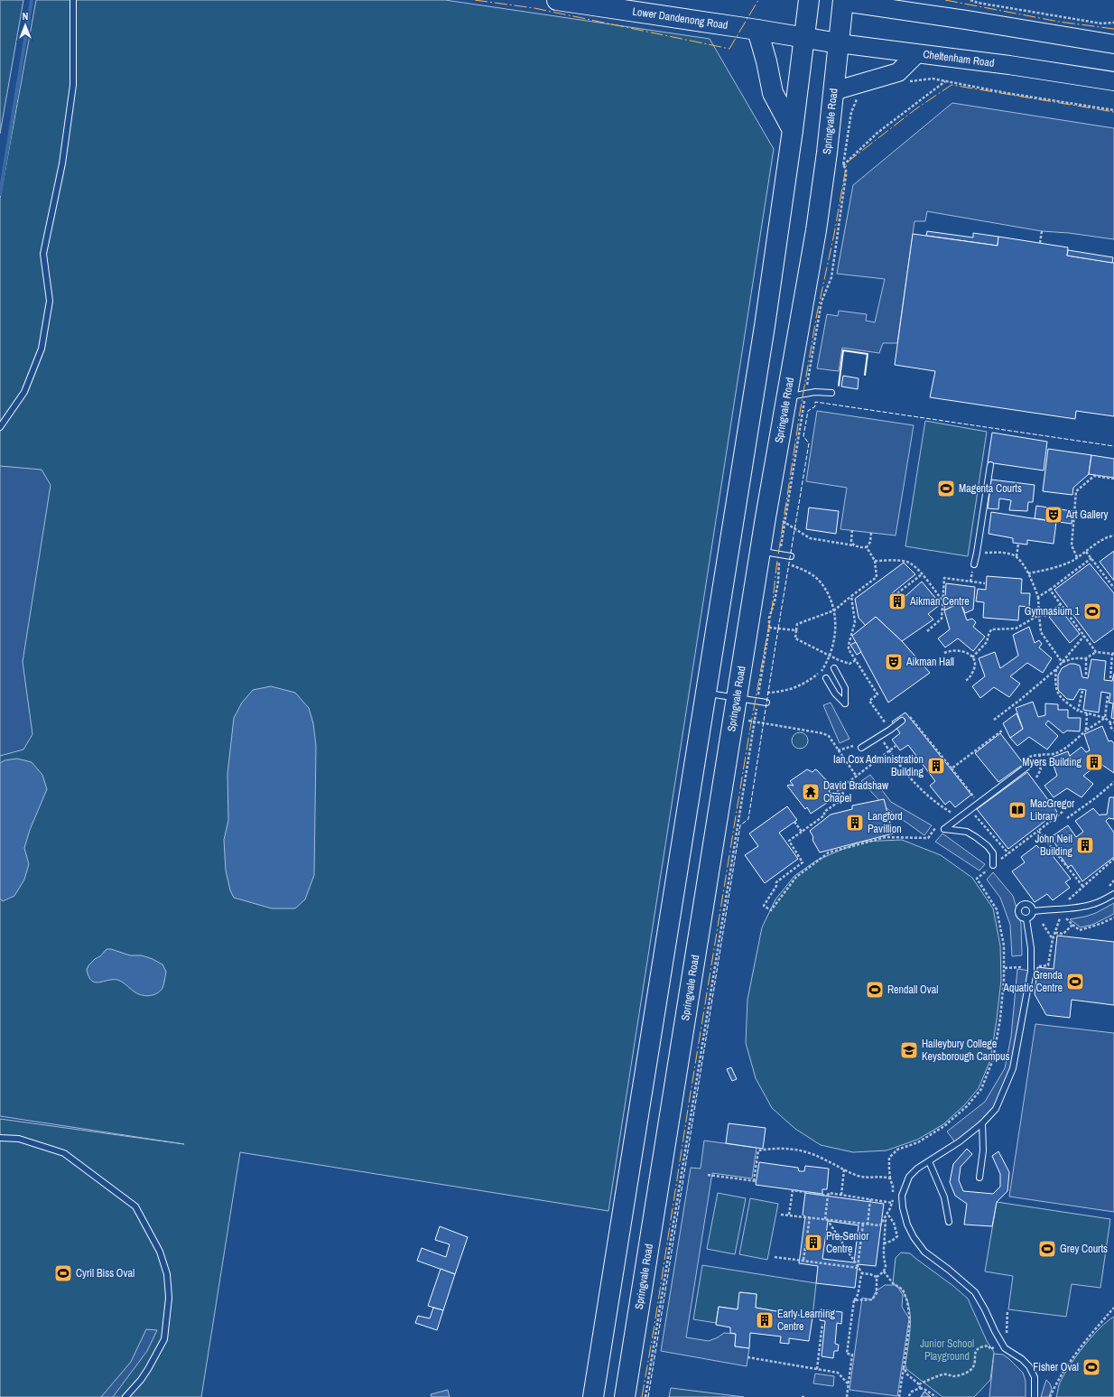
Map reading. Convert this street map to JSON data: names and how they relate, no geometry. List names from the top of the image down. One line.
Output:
{"streets":{"highway":["Lower Dandenong Road","Cheltenham Road","Springvale Road"]},"crossings":[["Lower Dandenong Road","Cheltenham Road"],["Cheltenham Road","Springvale Road"]],"parks":["Junior School Playground"],"places":{"sports":["Magenta Courts","Gymnasium 1","Grenda Aquatic Centre","Rendall Oval","Grey Courts","Cyril Biss Oval","Fisher Oval"],"theatre":["Art Gallery","Aikman Hall"],"building":["Aikman Centre","Myers Building","Ian Cox Administration Building","Langford Pavillion","John Neil Building","Pre-Senior Centre","Early Learning Centre"],"temple":["David Bradshaw Chapel"],"library":["MacGregor Library"],"school or university":["Haileybury College Keysborough Campus"]},"north":"top"}
